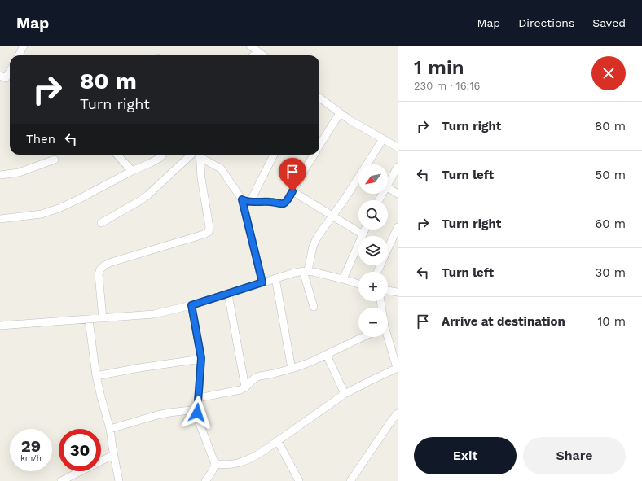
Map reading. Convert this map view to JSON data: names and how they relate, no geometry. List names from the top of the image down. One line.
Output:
{"north":"bottom left","page":{"header":"Map","nav":["Map","Directions","Saved"],"heading":["1 min","230 m · 16:16"],"turn":["80 m","Turn right"],"list":[{"name":"Turn right","value":"80 m"},{"name":"Turn left","value":"50 m"},{"name":"Turn right","value":"60 m"},{"name":"Turn left","value":"30 m"},{"name":"Arrive at destination","value":"10 m"}],"then":"Then","map_buttons":["+","−"],"speed":"29 km/h","limit":"30","buttons":["Exit","Share"]}}
